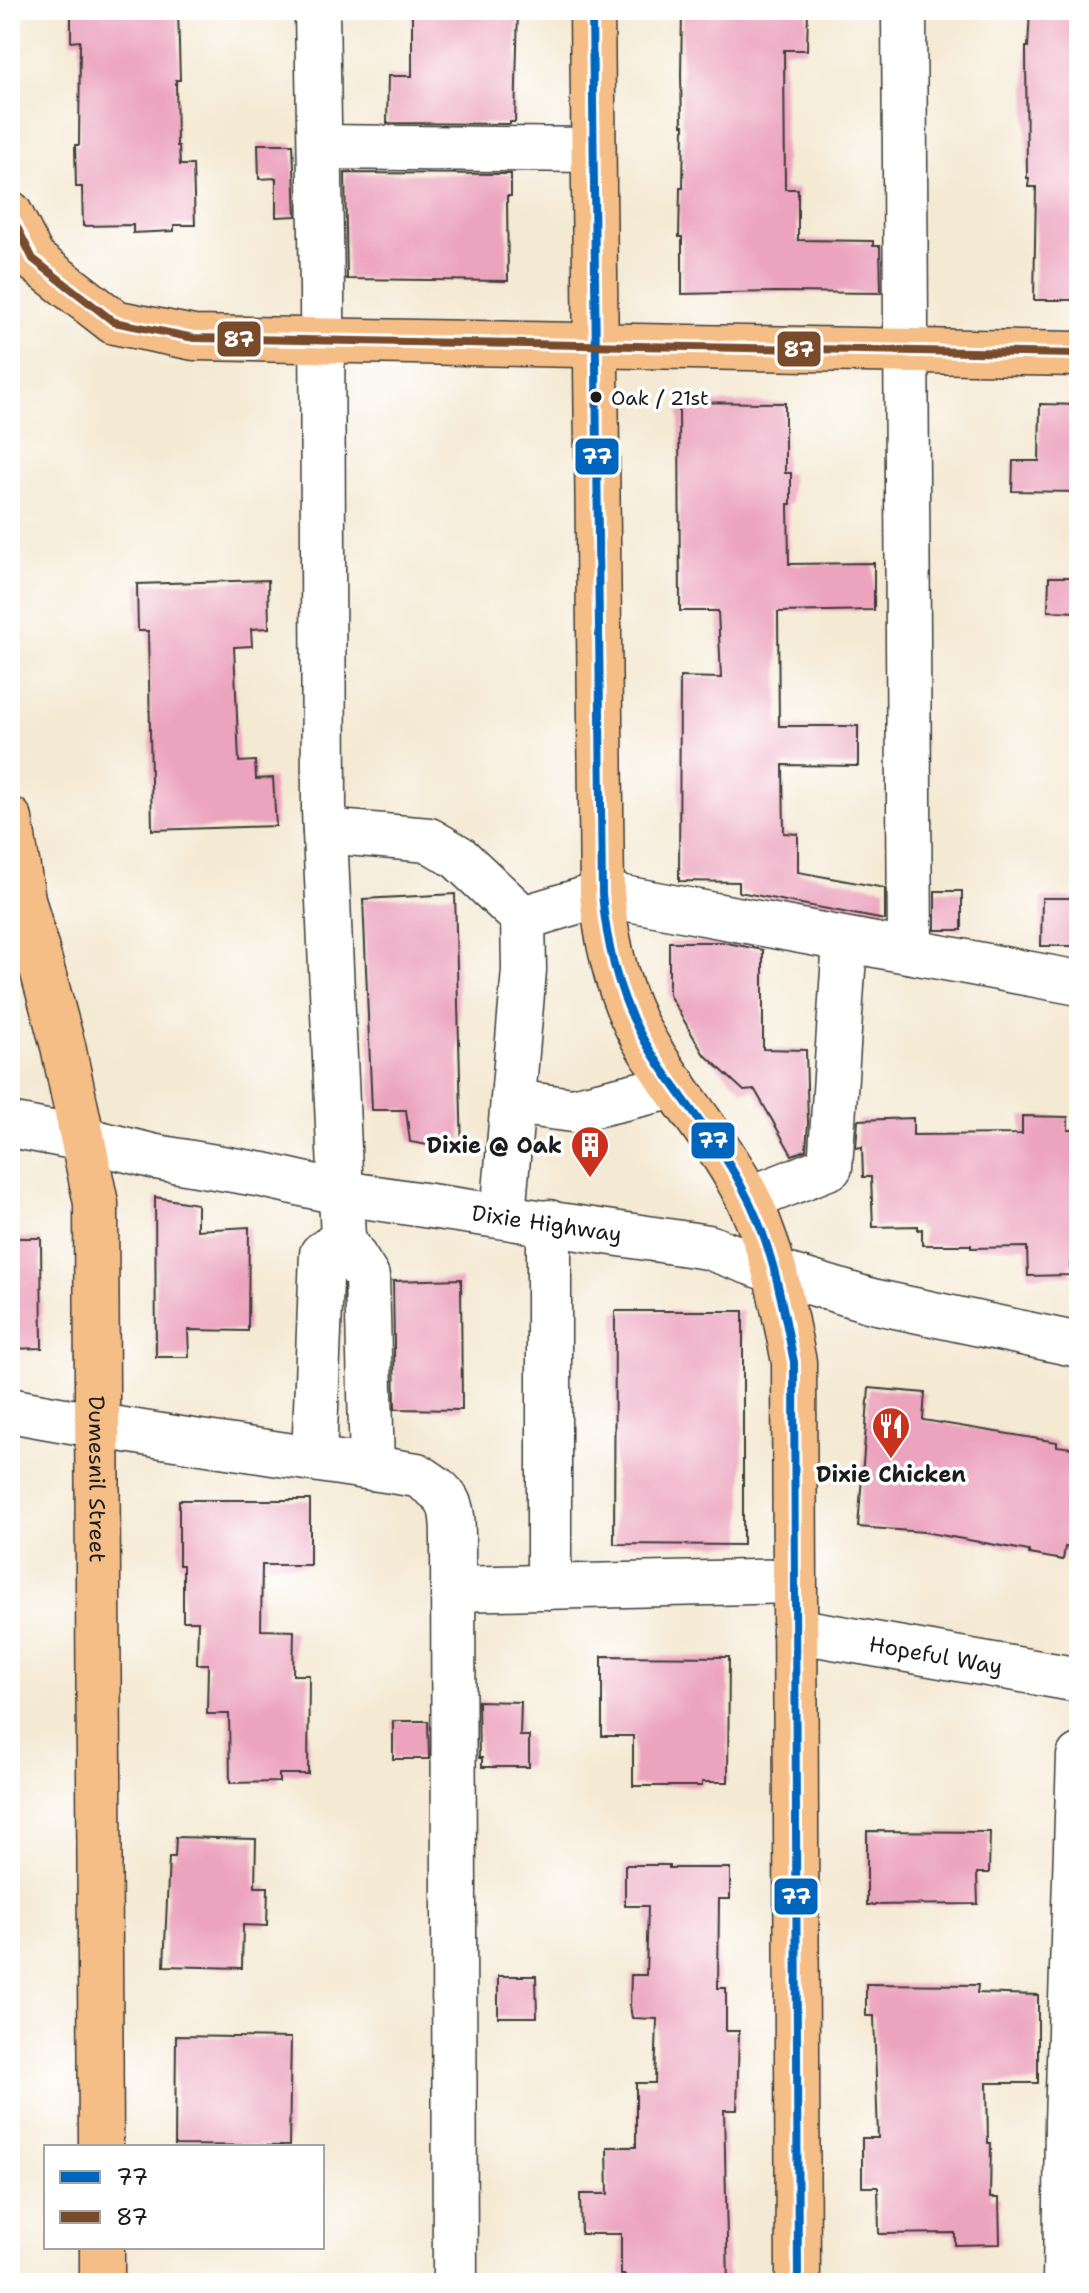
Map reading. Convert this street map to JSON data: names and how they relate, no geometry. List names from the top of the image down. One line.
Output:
{"streets":{"main road":["Dumesnil Street"],"street":["Dixie Highway","Hopeful Way"]},"crossings":[["Dixie Highway","Dumesnil Street"]],"places":{"other":["Oak / 21st"],"building":["Dixie @ Oak"],"restaurant":["Dixie Chicken"]},"lines":["transit line 77","transit line 87"],"legend":["77","87"]}
